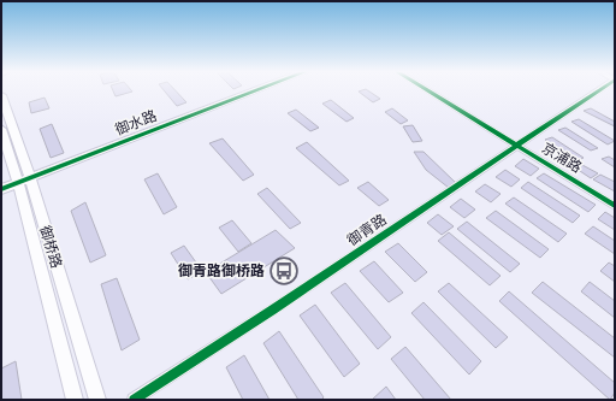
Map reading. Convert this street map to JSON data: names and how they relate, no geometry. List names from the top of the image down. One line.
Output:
{"streets":{"main road":["御水路","御桥路"],"street":["京浦路","御青路"]},"crossings":[["御水路","御桥路"],["京浦路","御青路"]],"places":{"bus stop":["御青路御桥路"]}}
